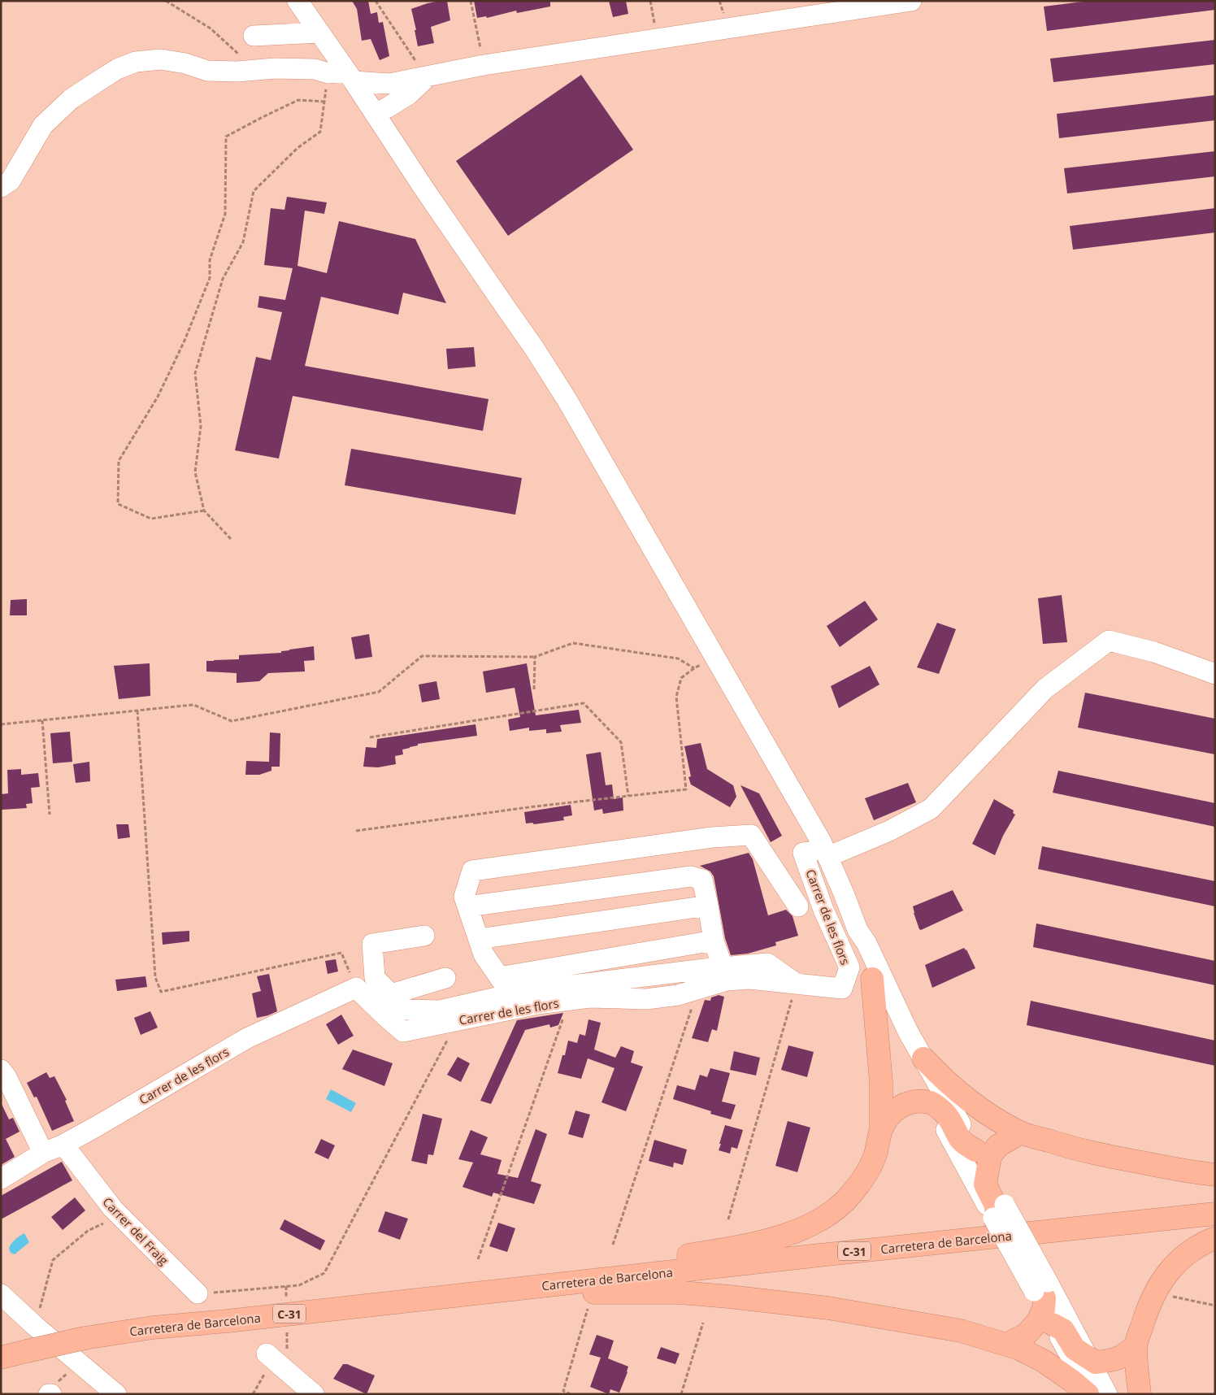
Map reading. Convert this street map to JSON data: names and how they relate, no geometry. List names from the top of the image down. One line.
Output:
{"streets":{"highway":["Carretera de Barcelona","C-31"],"street":["Carrer de les flors","Carrer del Fraig"]},"crossings":[["Carrer de les flors","Carrer del Fraig"]]}
